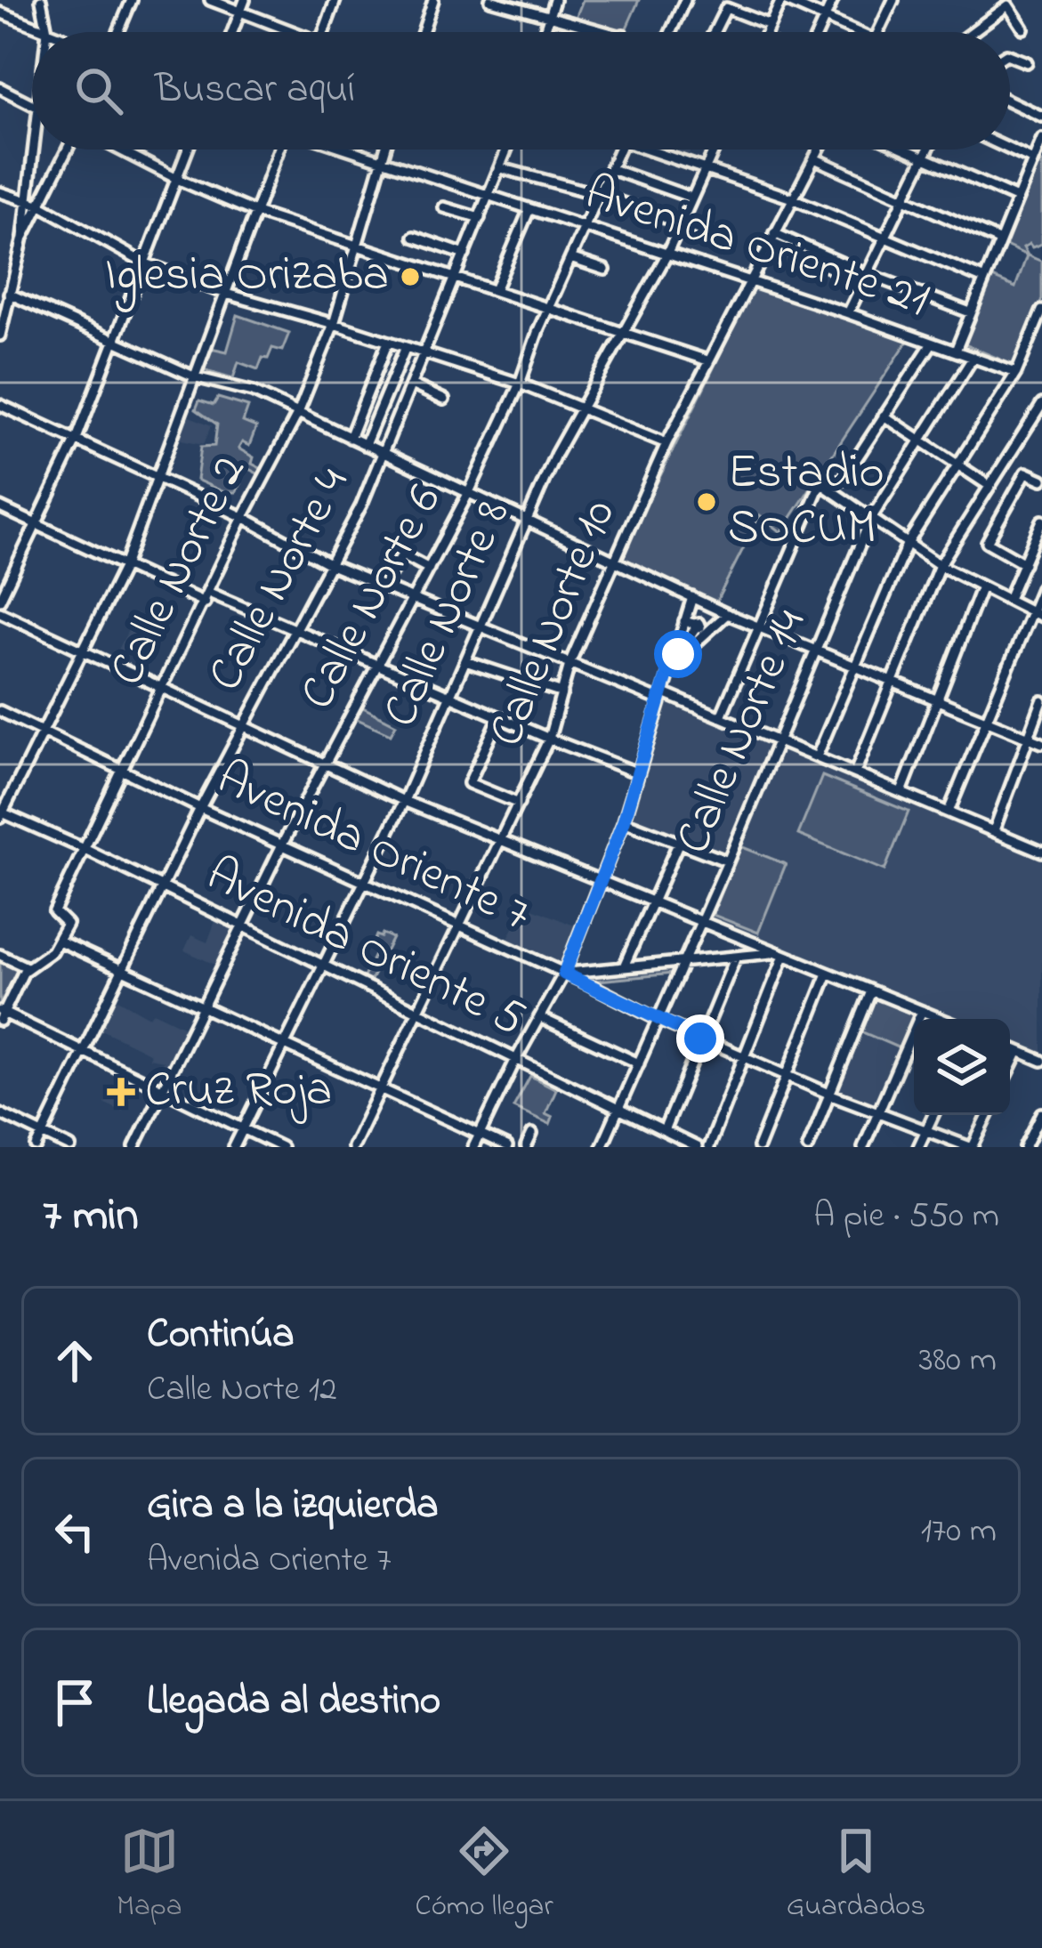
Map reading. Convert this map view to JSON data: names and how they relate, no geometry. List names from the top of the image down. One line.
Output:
{"streets":{"street":["Avenida Oriente 21","Calle Norte 2","Calle Norte 4","Calle Norte 6","Calle Norte 8","Calle Norte 10","Calle Norte 14","Avenida Oriente 7","Avenida Oriente 5"]},"crossings":[["Avenida Oriente 21","Calle Norte 2"],["Avenida Oriente 21","Calle Norte 4"],["Avenida Oriente 21","Calle Norte 6"],["Avenida Oriente 21","Calle Norte 8"],["Avenida Oriente 21","Calle Norte 10"],["Avenida Oriente 21","Calle Norte 14"],["Calle Norte 2","Avenida Oriente 7"],["Calle Norte 2","Avenida Oriente 5"],["Calle Norte 4","Avenida Oriente 7"],["Calle Norte 4","Avenida Oriente 5"],["Calle Norte 6","Avenida Oriente 7"],["Calle Norte 6","Avenida Oriente 5"],["Calle Norte 8","Avenida Oriente 7"],["Calle Norte 8","Avenida Oriente 5"],["Calle Norte 10","Avenida Oriente 7"],["Calle Norte 10","Avenida Oriente 5"],["Calle Norte 14","Avenida Oriente 7"],["Calle Norte 14","Avenida Oriente 5"]],"places":{"other":["Iglesia Orizaba","Estadio SOCUM"],"health":["Cruz Roja"]},"page":{"search":"Buscar aquí","heading":["7 min","A pie · 550 m"],"list":[["Continúa","Calle Norte 12","380 m"],["Gira a la izquierda","Avenida Oriente 7","170 m"],"Llegada al destino"],"nav":["Mapa","Cómo llegar","Guardados"]}}
